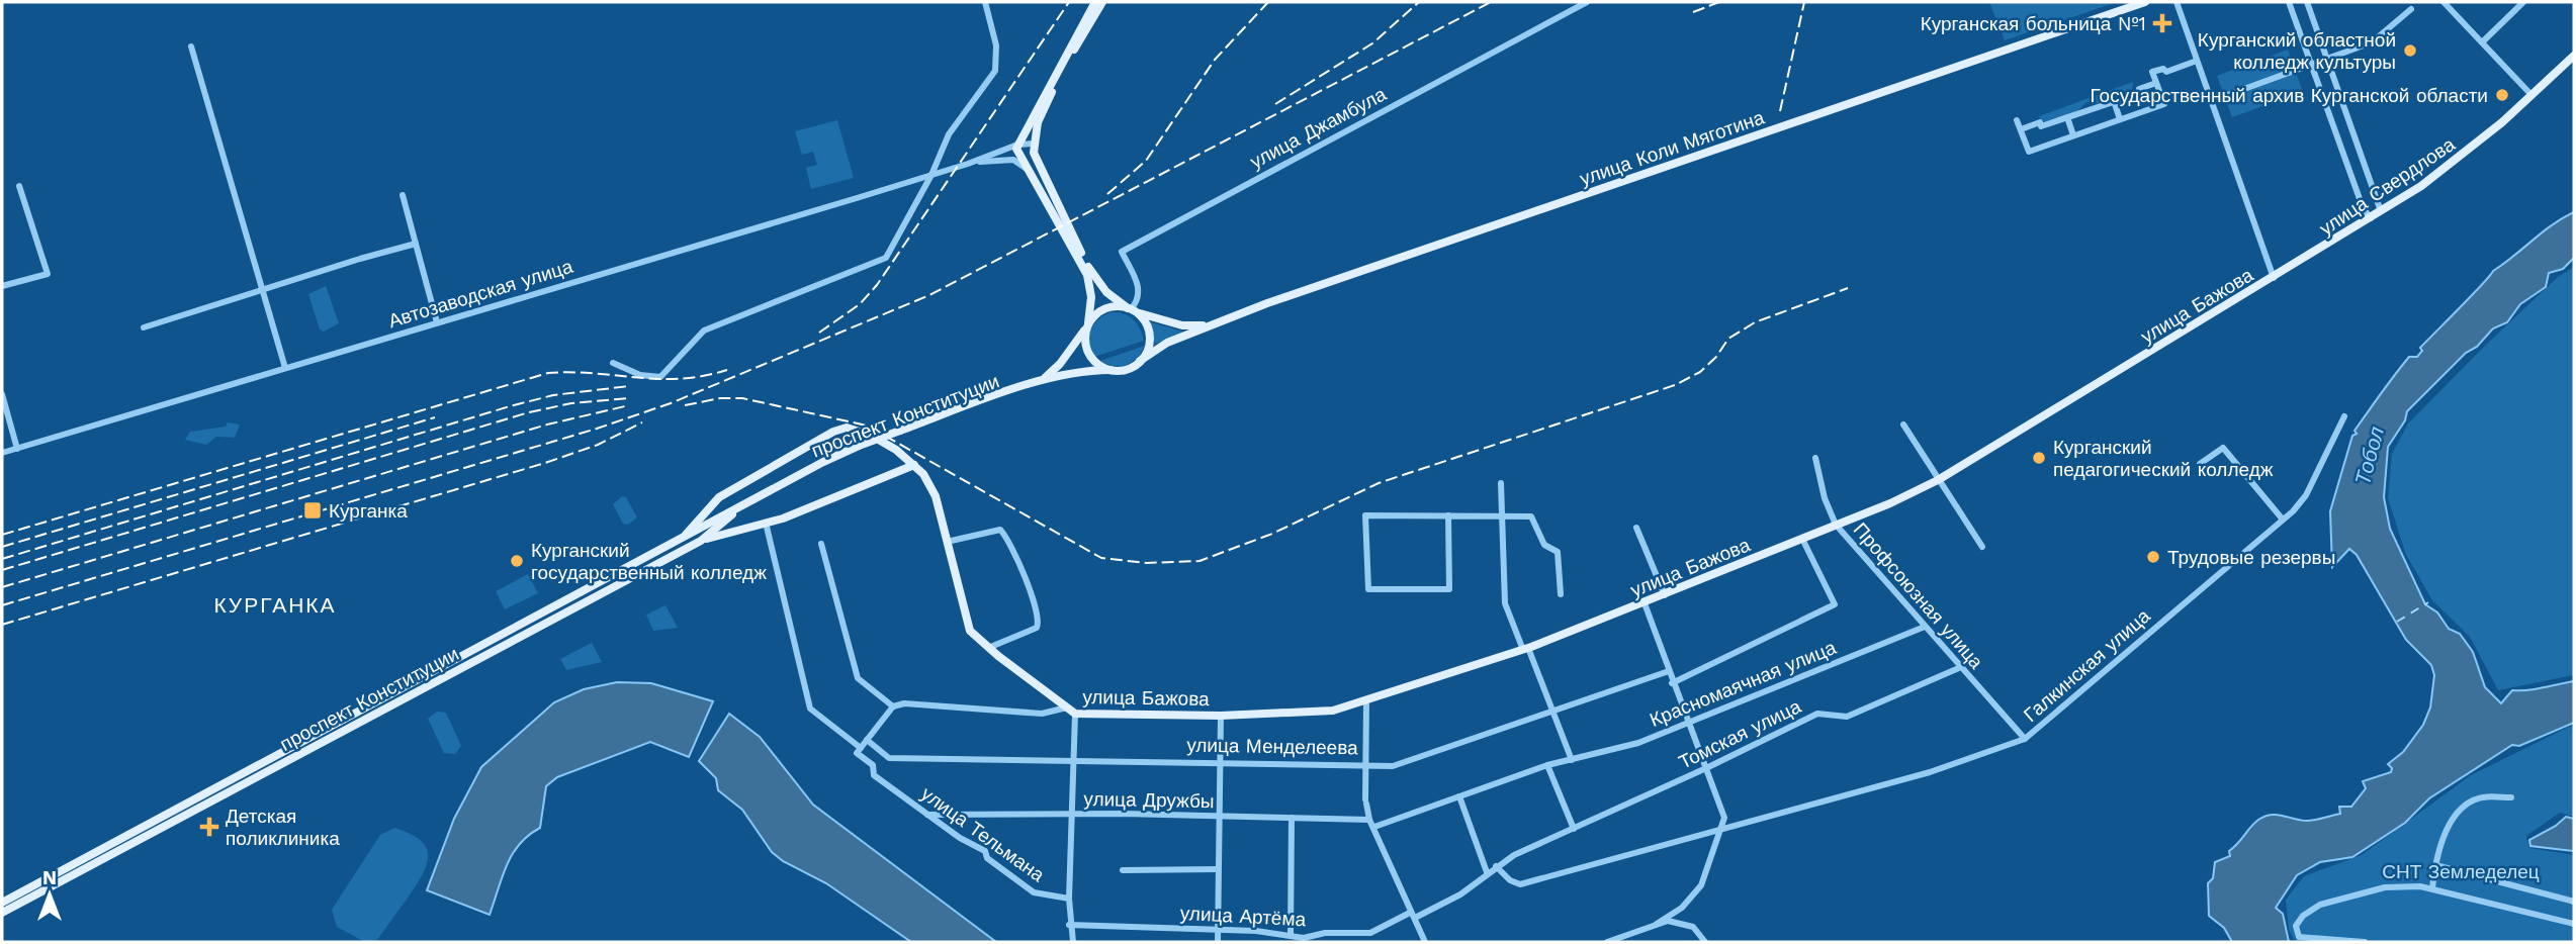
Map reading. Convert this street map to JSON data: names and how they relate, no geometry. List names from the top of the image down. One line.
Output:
{"streets":{"main road":["улица Коли Мяготина","улица Свердлова","улица Бажова","проспект Конституции"],"street":["улица Джамбула","Автозаводская улица","Профсоюзная улица","Галкинская улица","Красномаячная улица","Томская улица","улица Менделеева","улица Дружбы","улица Тельмана","улица Артёма"]},"crossings":[["улица Джамбула","улица Коли Мяготина"],["улица Джамбула","проспект Конституции"],["улица Коли Мяготина","проспект Конституции"],["улица Свердлова","улица Бажова"],["улица Бажова","Профсоюзная улица"],["Профсоюзная улица","Галкинская улица"],["Профсоюзная улица","Красномаячная улица"],["Профсоюзная улица","Томская улица"],["Галкинская улица","улица Артёма"],["Томская улица","улица Артёма"],["улица Дружбы","улица Тельмана"]],"districts":["КУРГАНКА"],"water":["Тобол"],"parks":["СНТ Земледелец"],"places":{"health":["Курганская больница №1","Детская поликлиника"],"other":["Курганский областной колледж культуры","Государственный архив Курганской области","Курганский педагогический колледж","Трудовые резервы","Курганский государственный колледж"],"transit":["Курганка"]},"north":"top"}
